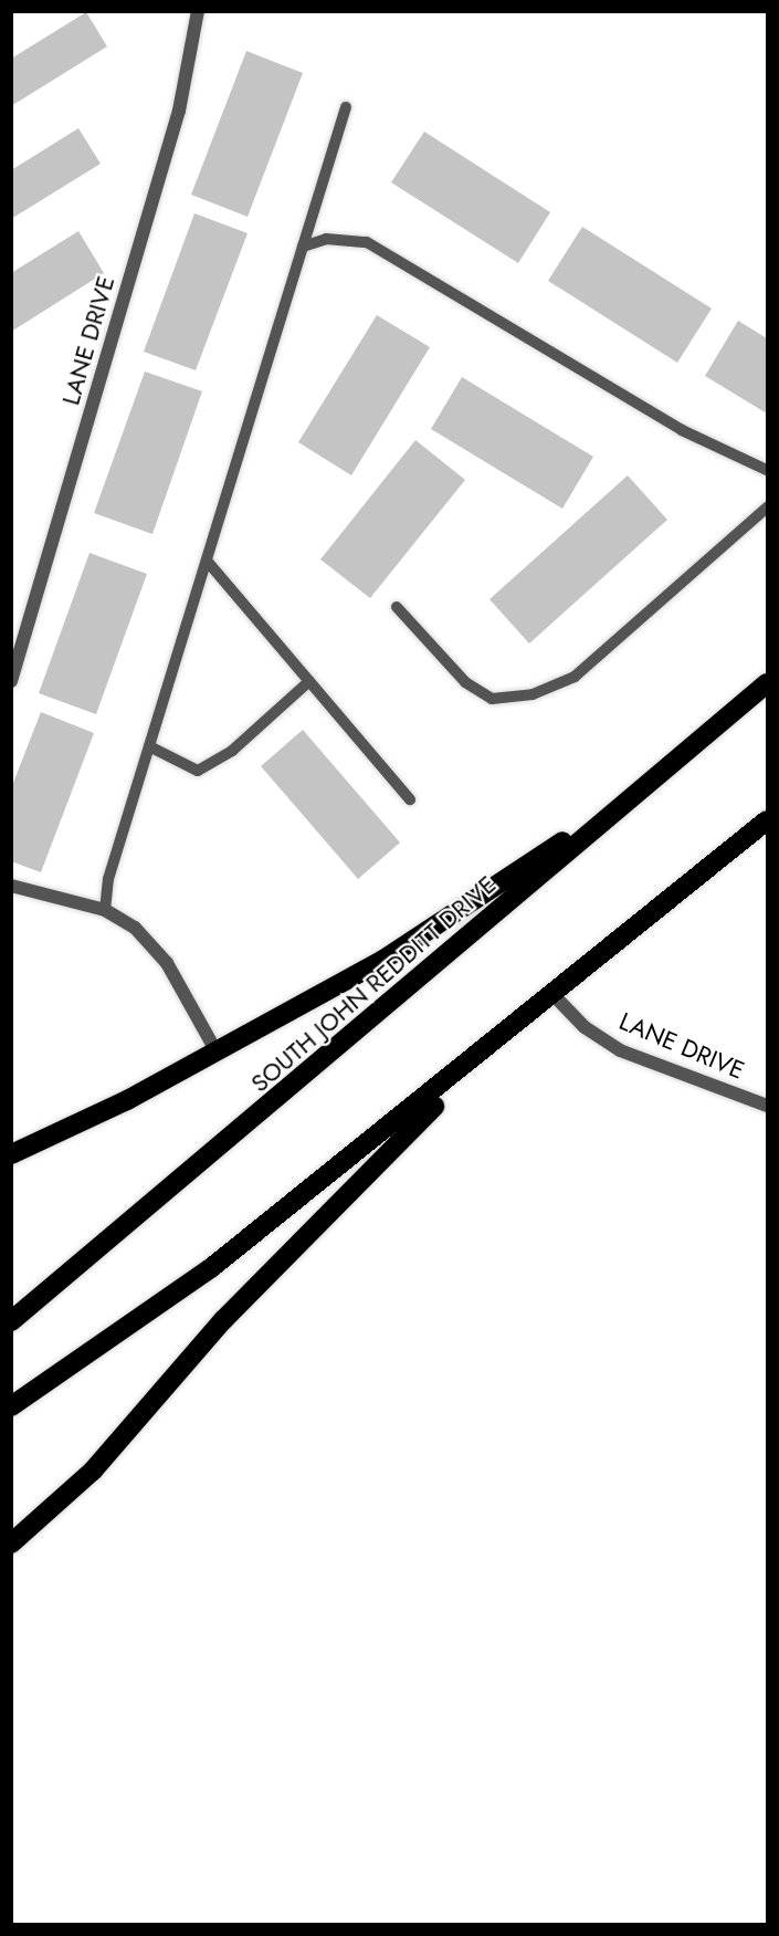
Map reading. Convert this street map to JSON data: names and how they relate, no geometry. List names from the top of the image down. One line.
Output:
{"streets":{"highway":["SOUTH JOHN REDDITT DRIVE"],"street":["LANE DRIVE"]}}
